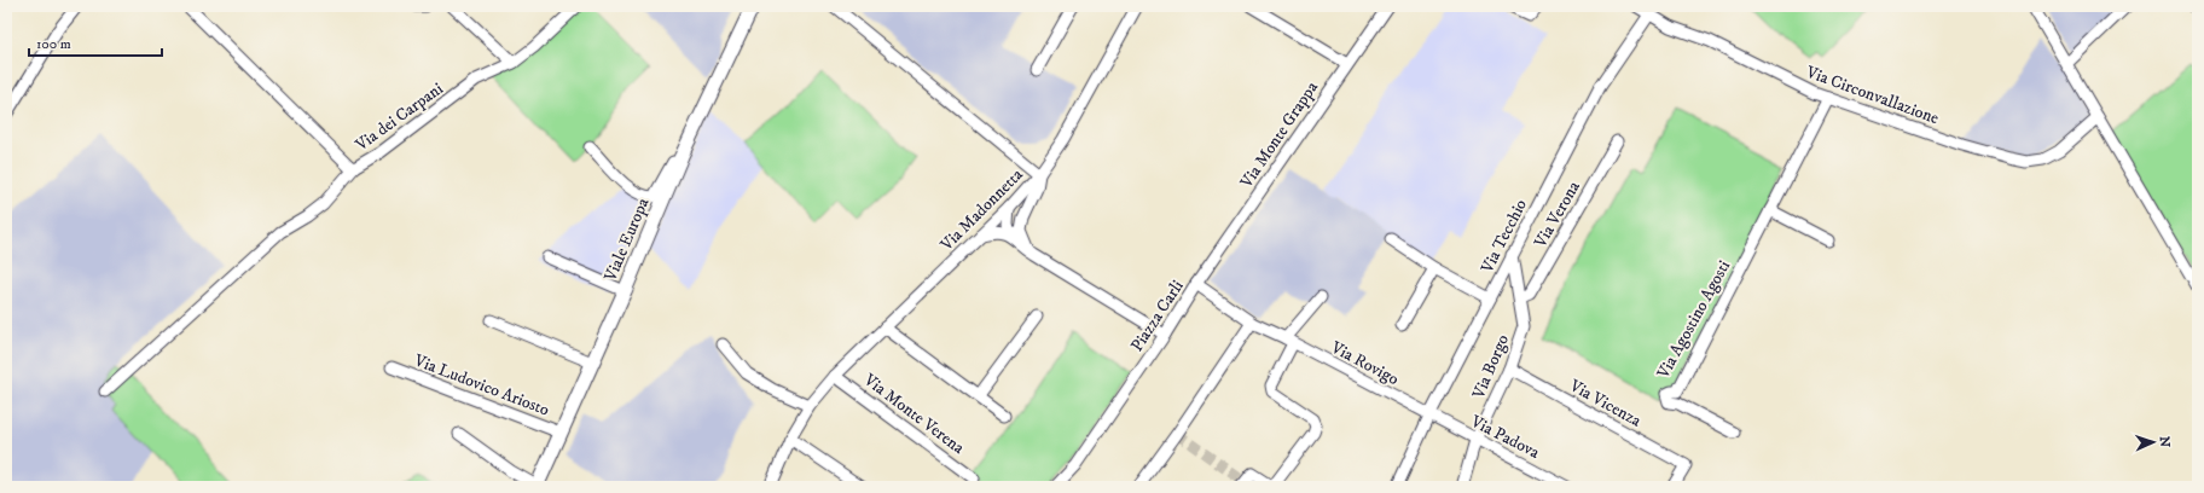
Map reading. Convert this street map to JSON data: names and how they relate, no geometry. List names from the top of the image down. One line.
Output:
{"streets":{"main road":["Viale Europa"],"street":["Via Circonvallazione","Via dei Carpani","Via Monte Grappa","Via Madonnetta","Via Verona","Via Tecchio","Piazza Carli","Via Agostino Agosti","Via Rovigo","Via Borgo","Via Ludovico Ariosto","Via Vicenza","Via Monte Verena","Via Padova"]},"crossings":[["Via Circonvallazione","Via Tecchio"],["Via Circonvallazione","Via Agostino Agosti"],["Via Monte Grappa","Piazza Carli"],["Via Madonnetta","Via Monte Verena"],["Via Verona","Via Borgo"],["Via Tecchio","Via Rovigo"],["Via Tecchio","Via Borgo"],["Via Tecchio","Via Padova"],["Viale Europa","Via Ludovico Ariosto"],["Piazza Carli","Via Rovigo"],["Via Rovigo","Via Padova"],["Via Borgo","Via Vicenza"],["Via Borgo","Via Padova"]],"scale_bar":"100 m","north":"right"}
